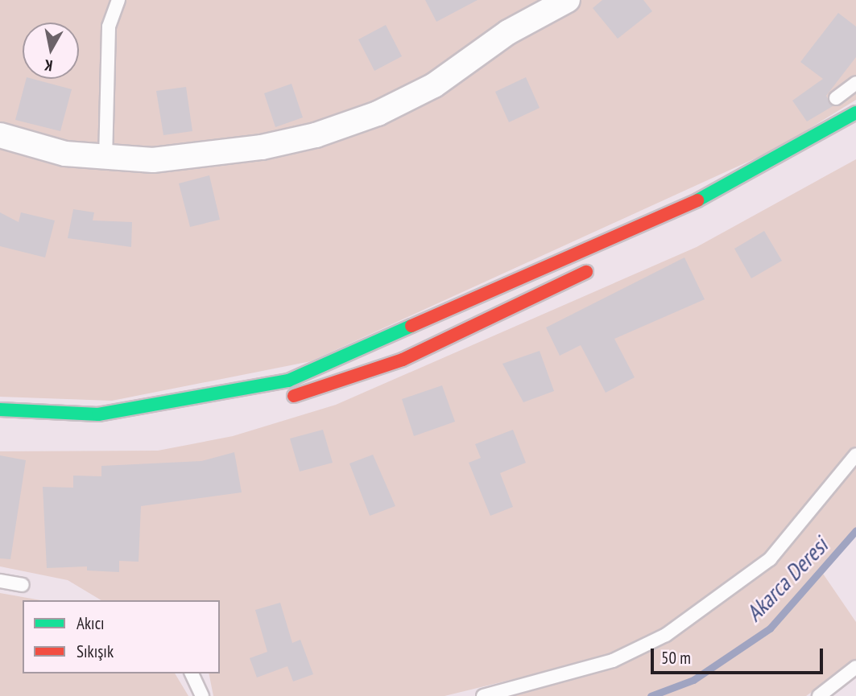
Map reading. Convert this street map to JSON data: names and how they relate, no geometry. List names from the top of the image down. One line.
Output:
{"water":["Akarca Deresi"],"legend":["Akıcı","Sıkışık"],"scale_bar":"50 m","north":"bottom"}
